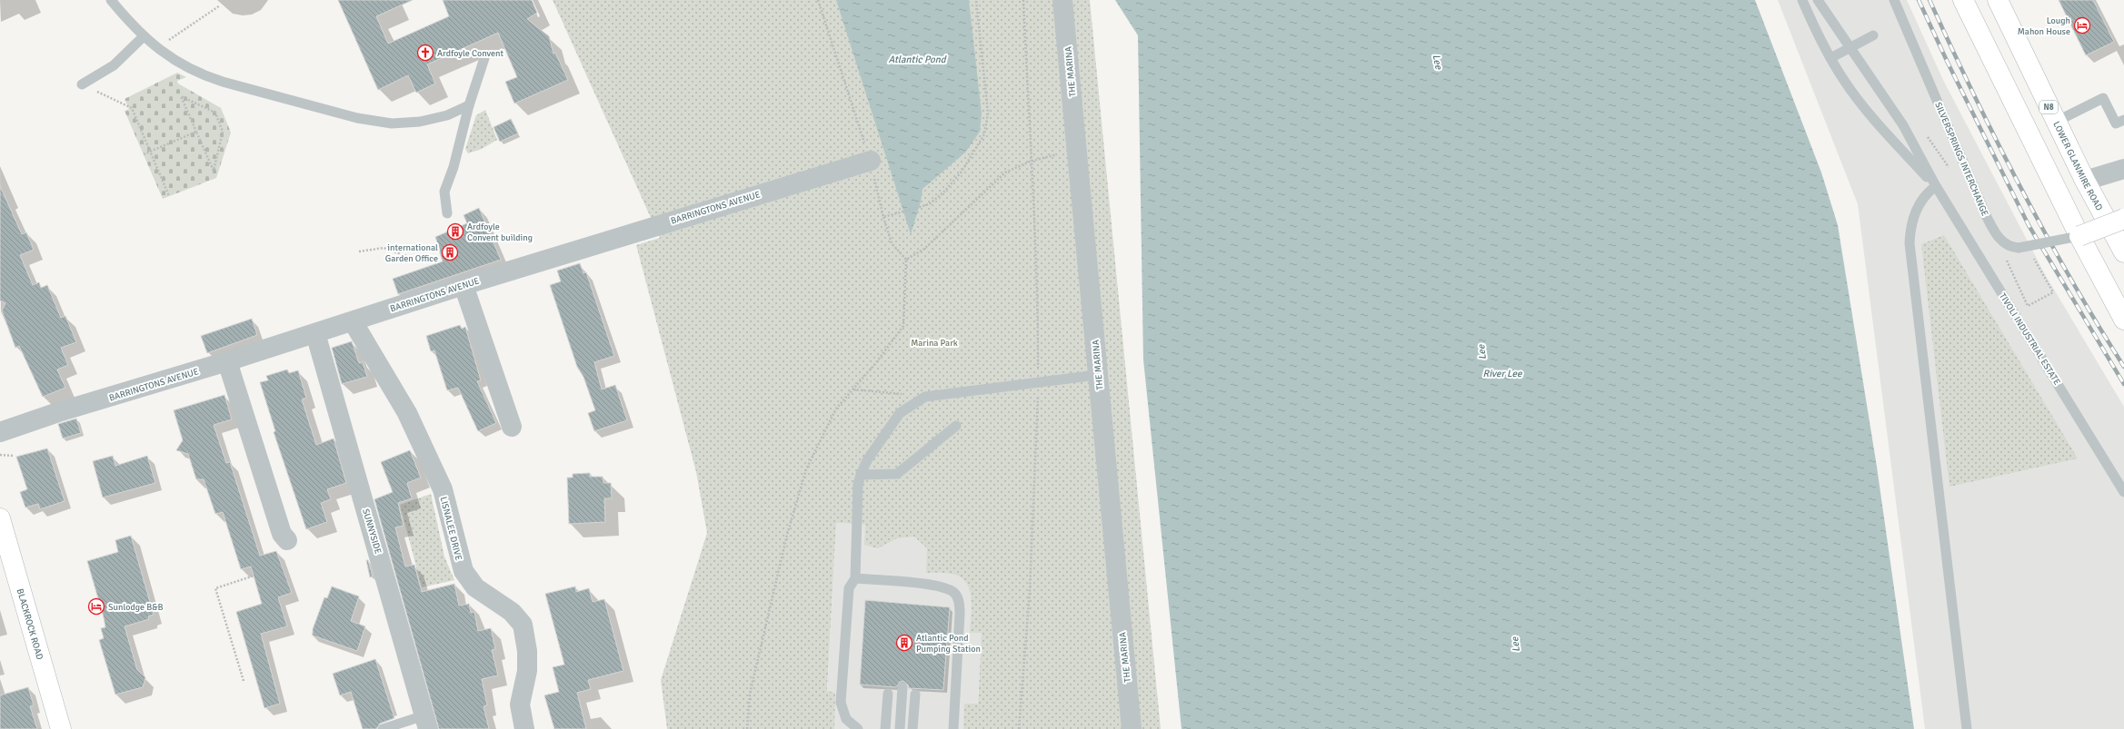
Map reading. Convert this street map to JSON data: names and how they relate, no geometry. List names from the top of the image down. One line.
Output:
{"streets":{"main road":["N8","LOWER GLANMIRE ROAD","BLACKROCK ROAD"],"street":["THE MARINA","BARRINGTONS AVENUE","LISNALEE DRIVE","SUNNYSIDE"],"lane":["SILVERSPRINGS INTERCHANGE","TIVOLI INDUSTRIAL ESTATE"]},"crossings":[["BARRINGTONS AVENUE","LISNALEE DRIVE"],["BARRINGTONS AVENUE","SUNNYSIDE"]],"water":["Atlantic Pond","Lee","River Lee"],"parks":["Marina Park"],"places":{"hotel":["Lough Mahon House","Sunlodge B&B"],"church":["Ardfoyle Convent"],"building":["Ardfoyle Convent building","international Garden Office","Atlantic Pond Pumping Station"]}}
